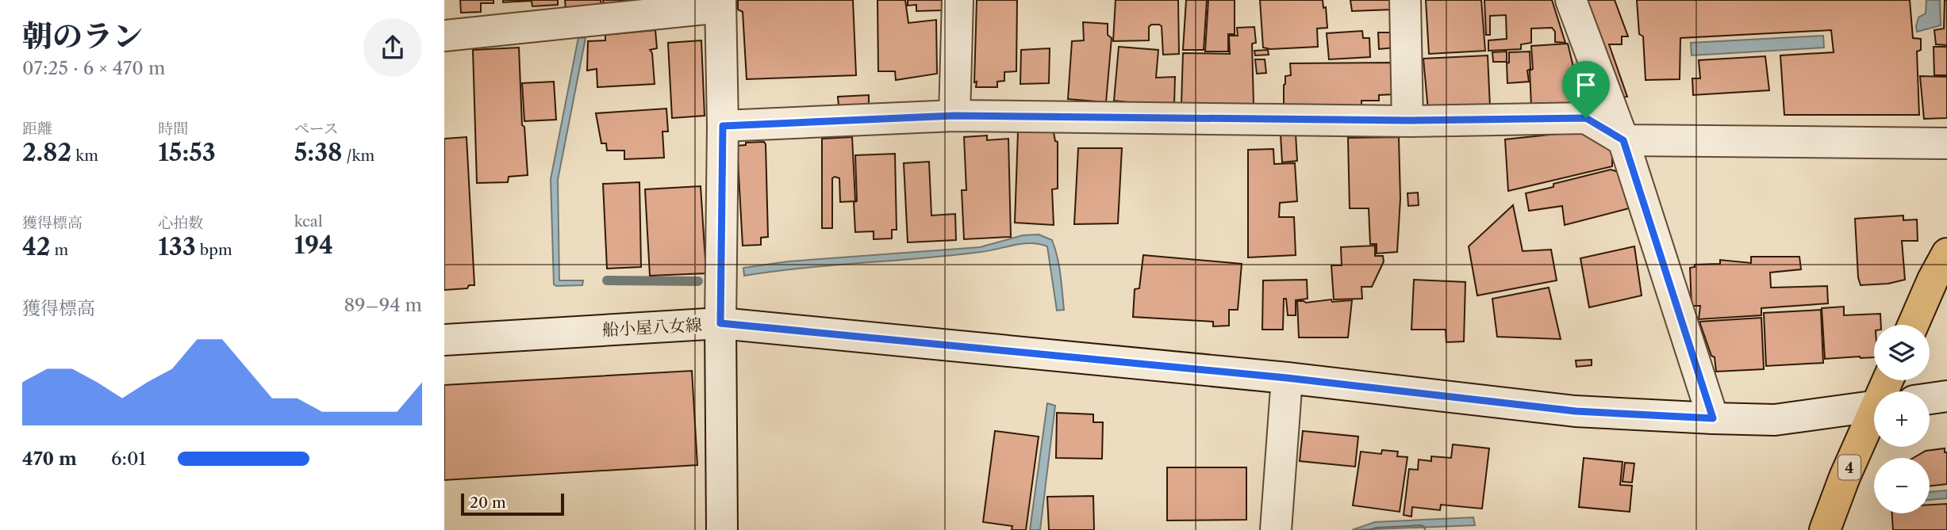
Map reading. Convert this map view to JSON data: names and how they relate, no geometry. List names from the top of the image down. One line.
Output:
{"streets":{"main road":["4"],"street":["船小屋八女線"]},"scale_bar":"20 m","page":{"heading":["朝のラン","07:25 · 6 × 470 m"],"stats":[["距離","2.82 km"],["時間","15:53"],["ペース","5:38 /km"],["獲得標高","42 m"],["心拍数","133 bpm"],["kcal","194"]],"chart":["獲得標高","89–94 m"],"map_buttons":["+","−"],"list":[{"name":"470 m","note":"6:01"}],"scale":"20 m"}}
